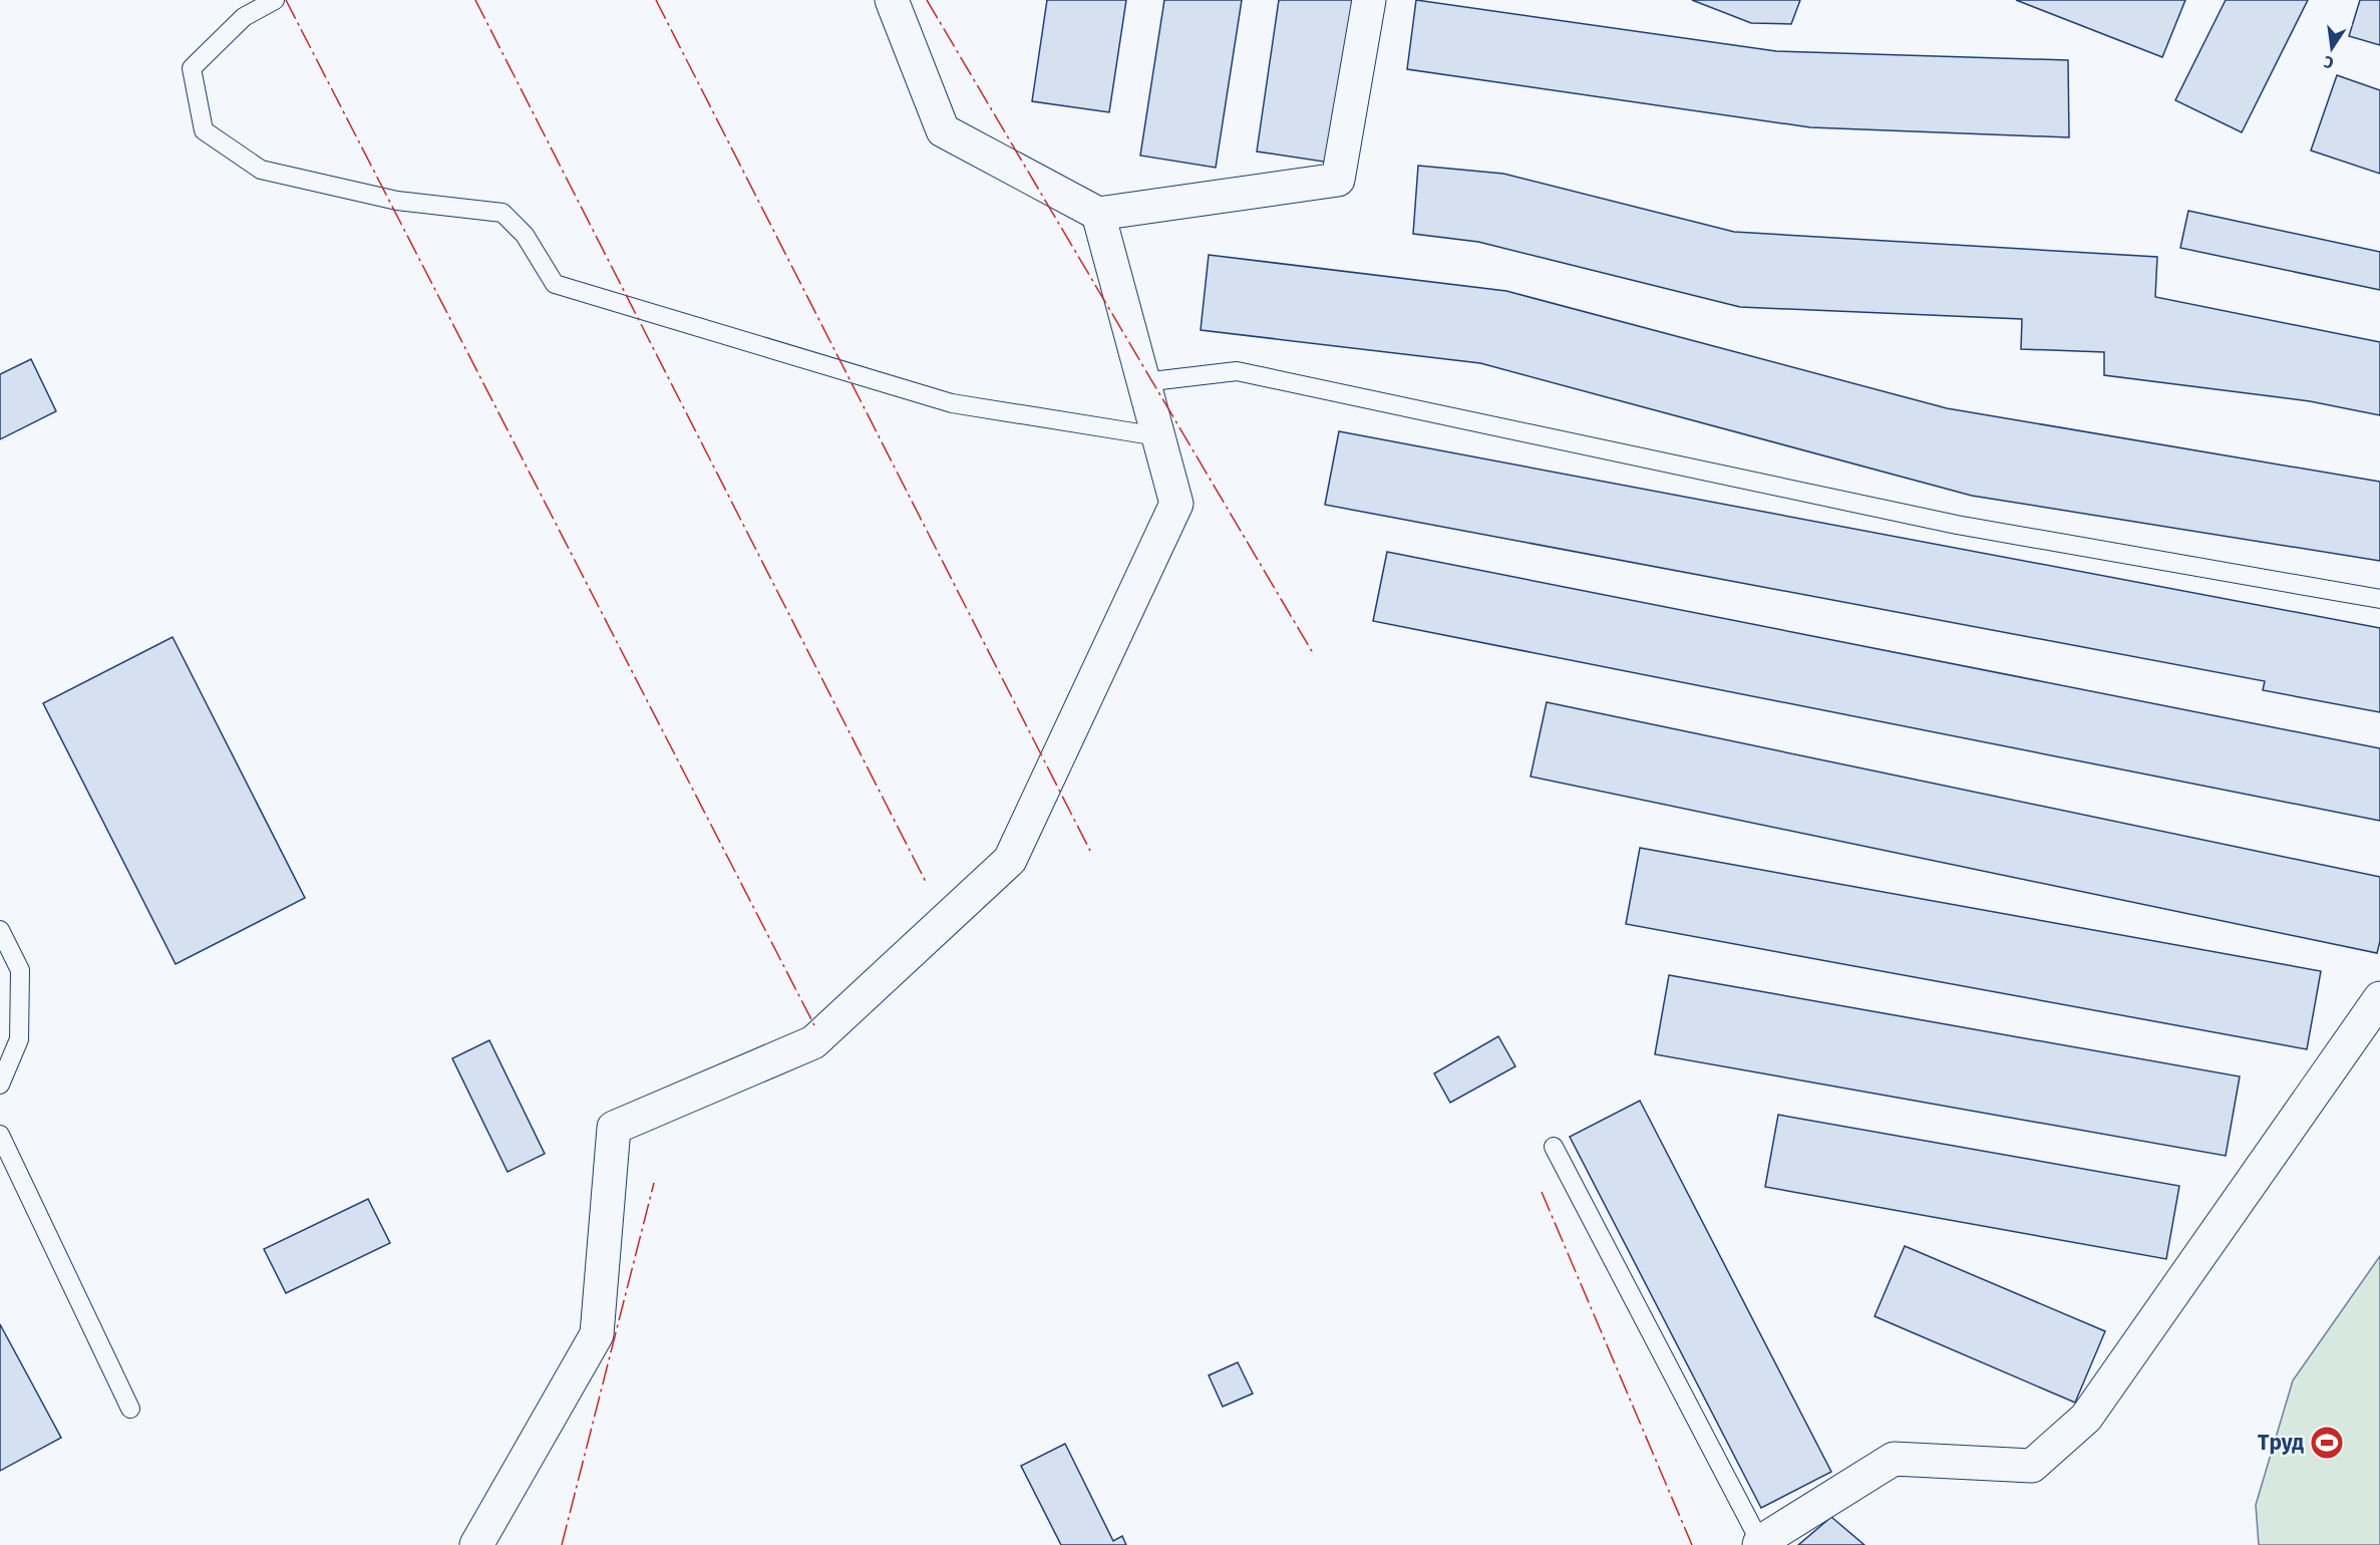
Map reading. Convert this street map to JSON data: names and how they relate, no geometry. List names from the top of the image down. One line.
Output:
{"places":{"sports":["Труд"]},"north":"bottom"}
